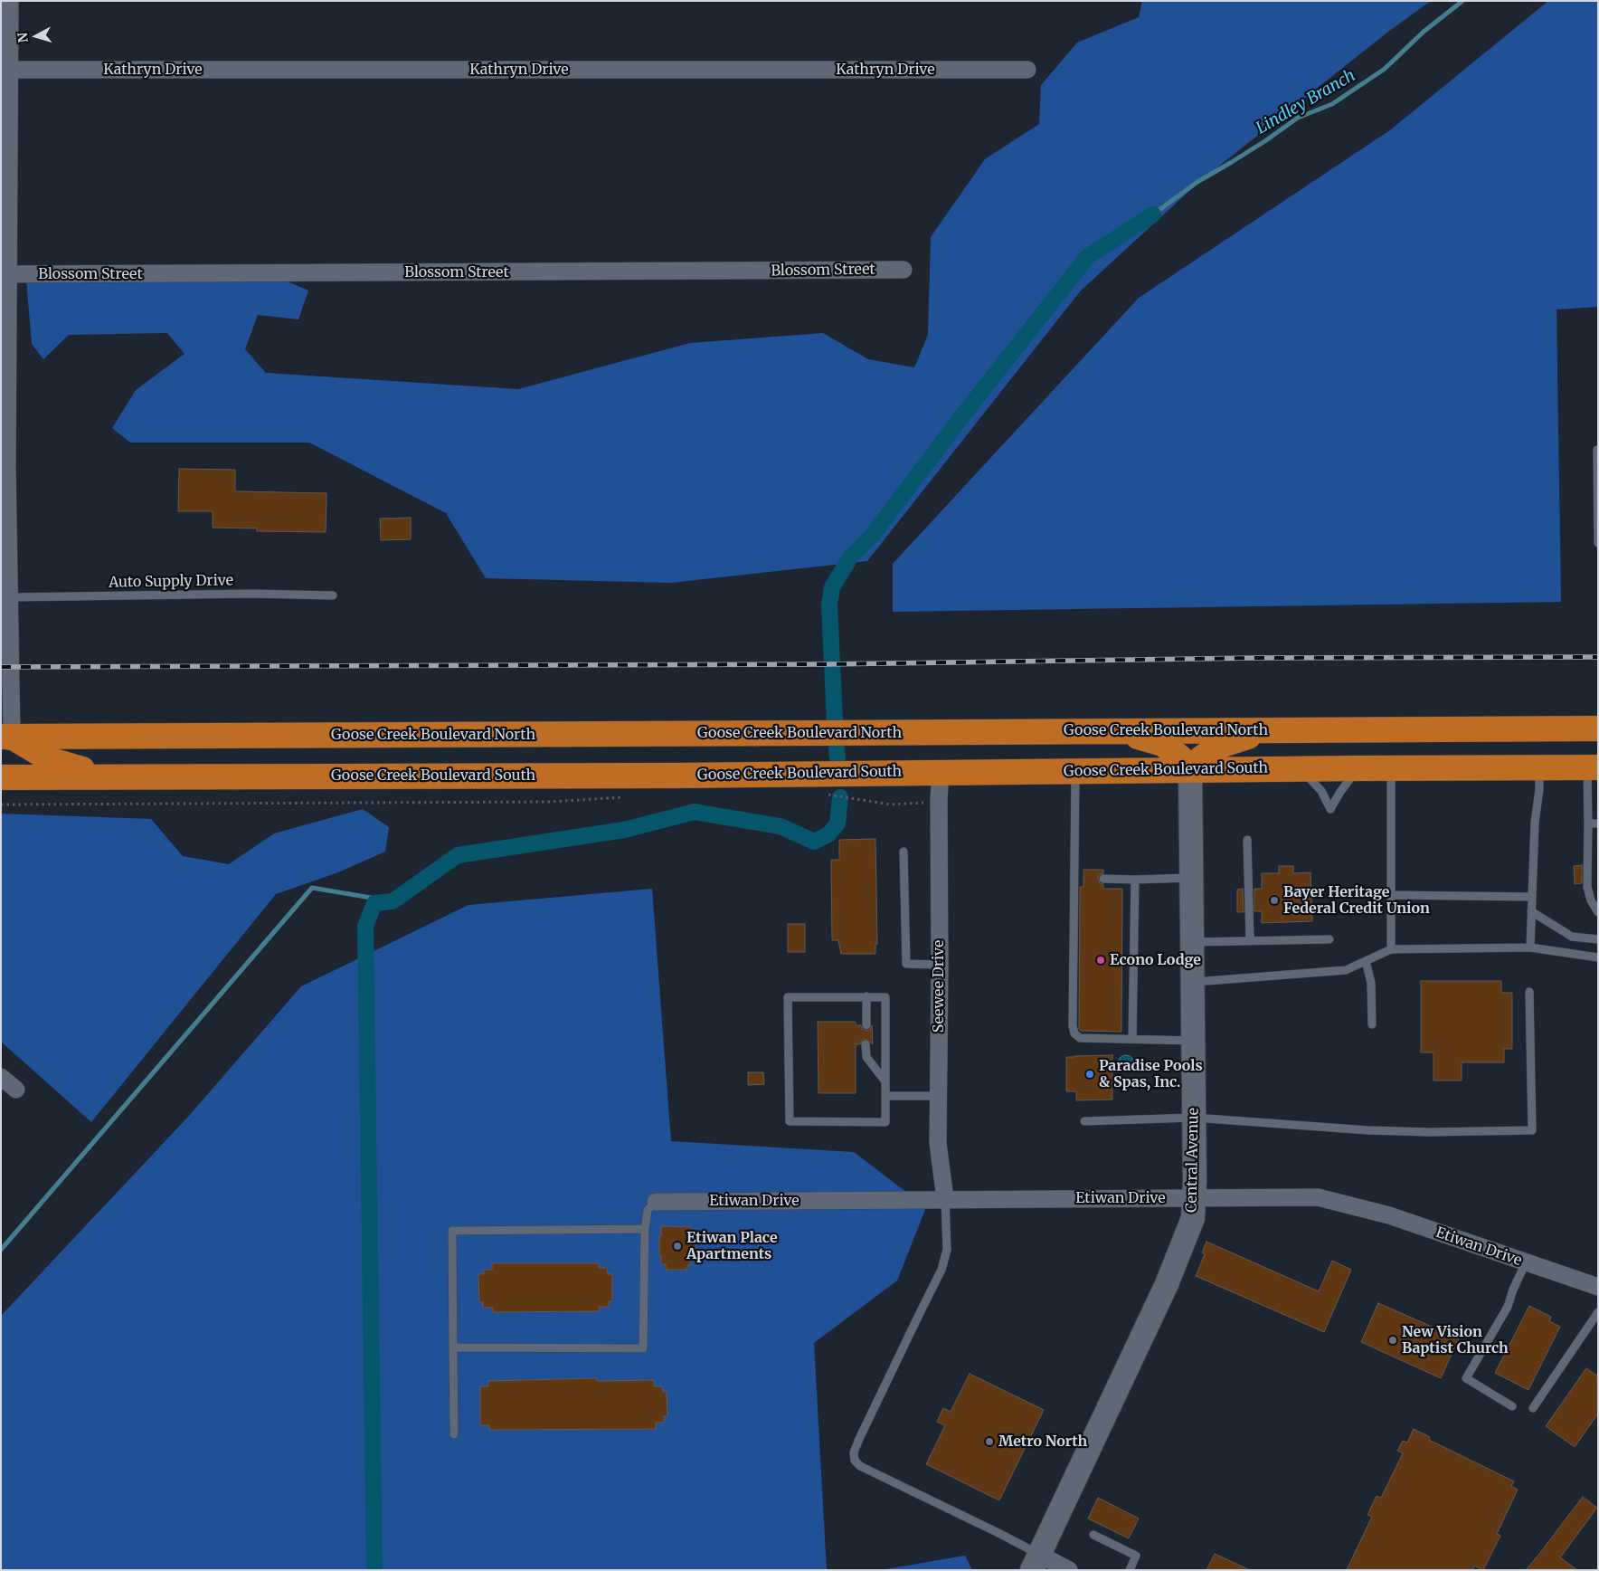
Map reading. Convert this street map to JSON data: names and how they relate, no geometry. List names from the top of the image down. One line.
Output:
{"streets":{"highway":["Goose Creek Boulevard North","Goose Creek Boulevard South"],"street":["Kathryn Drive","Blossom Street","Seewee Drive","Central Avenue","Etiwan Drive"],"lane":["Auto Supply Drive"]},"crossings":[["Goose Creek Boulevard South","Seewee Drive"],["Goose Creek Boulevard South","Central Avenue"],["Seewee Drive","Etiwan Drive"],["Central Avenue","Etiwan Drive"]],"water":["Lindley Branch"],"places":["Bayer Heritage Federal Credit Union","Econo Lodge","Paradise Pools & Spas, Inc.","Etiwan Place Apartments","New Vision Baptist Church","Metro North"],"north":"left"}
